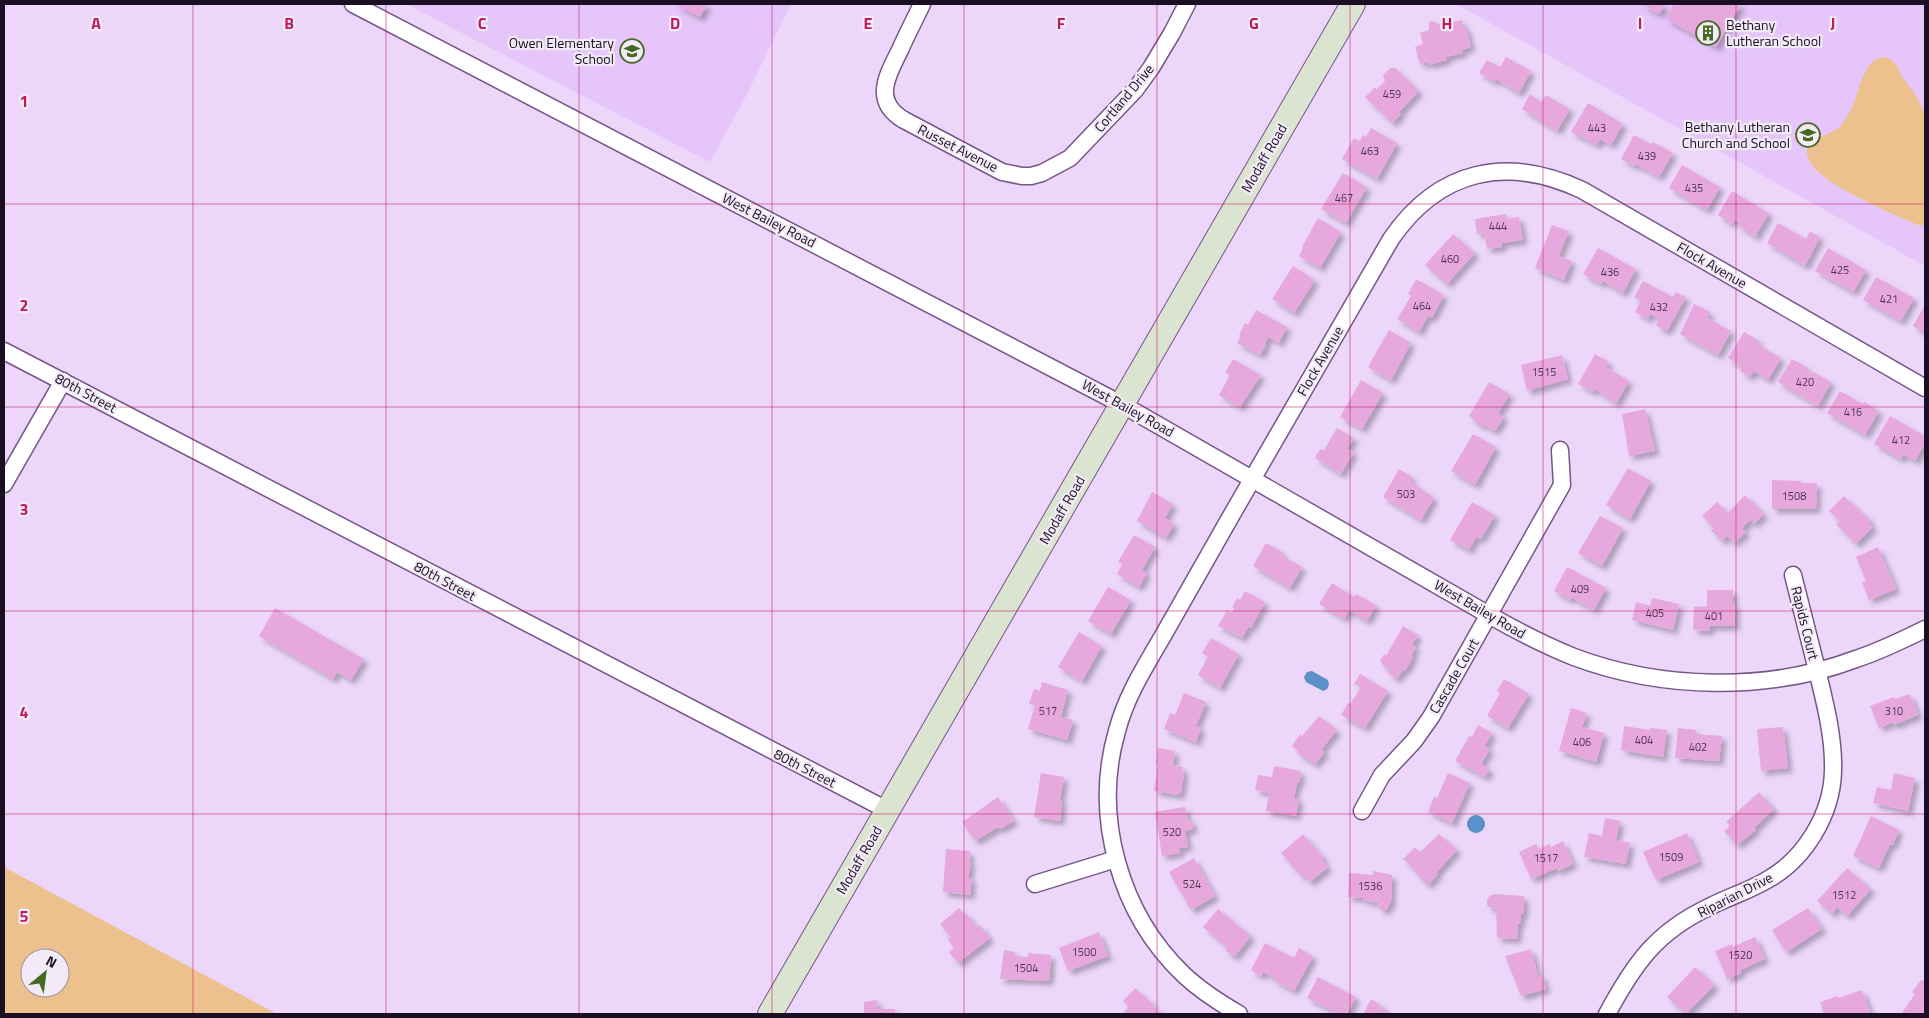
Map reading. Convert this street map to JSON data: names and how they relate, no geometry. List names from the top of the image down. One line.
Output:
{"streets":{"street":["Cortland Drive","Russet Avenue","Modaff Road","West Bailey Road","Flock Avenue","80th Street","Rapids Court","Cascade Court","Riparian Drive"]},"crossings":[["Cortland Drive","Russet Avenue"],["Modaff Road","West Bailey Road"],["Modaff Road","80th Street"],["West Bailey Road","Flock Avenue"],["West Bailey Road","Rapids Court"],["West Bailey Road","Cascade Court"],["West Bailey Road","Riparian Drive"],["Rapids Court","Riparian Drive"]],"places":{"building":["Bethany Lutheran School"],"school or university":["Owen Elementary School","Bethany Lutheran Church and School"]},"house_numbers":["459","443","463","439","435","467","444","460","425","436","421","464","432","1515","420","416","412","503","1508","409","405","401","517","310","404","406","402","520","1509","1517","524","1536","1512","1500","1520","1504"],"north":"top right","grid":{"columns":["A","B","C","D","E","F","G","H","I","J"],"rows":["1","2","3","4","5"]}}
